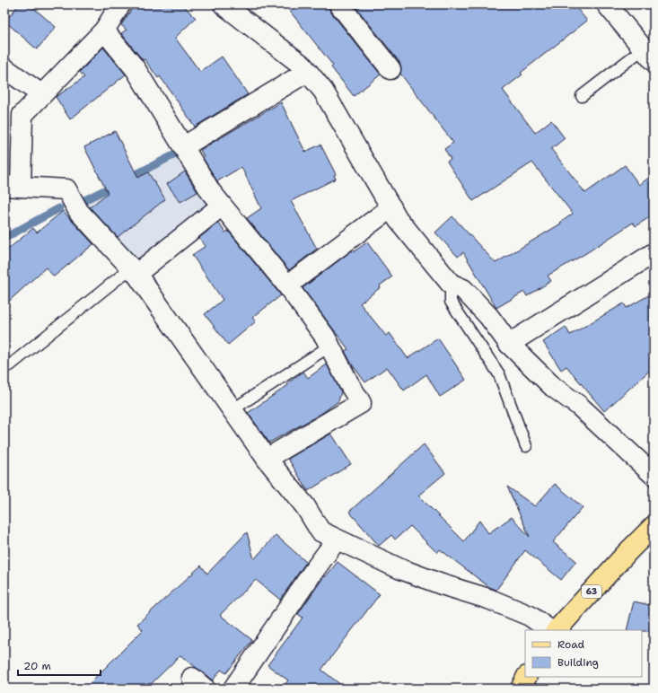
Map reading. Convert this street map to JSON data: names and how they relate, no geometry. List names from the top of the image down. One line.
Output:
{"streets":{"main road":["63"]},"legend":["Road","Building"],"scale_bar":"20 m"}
